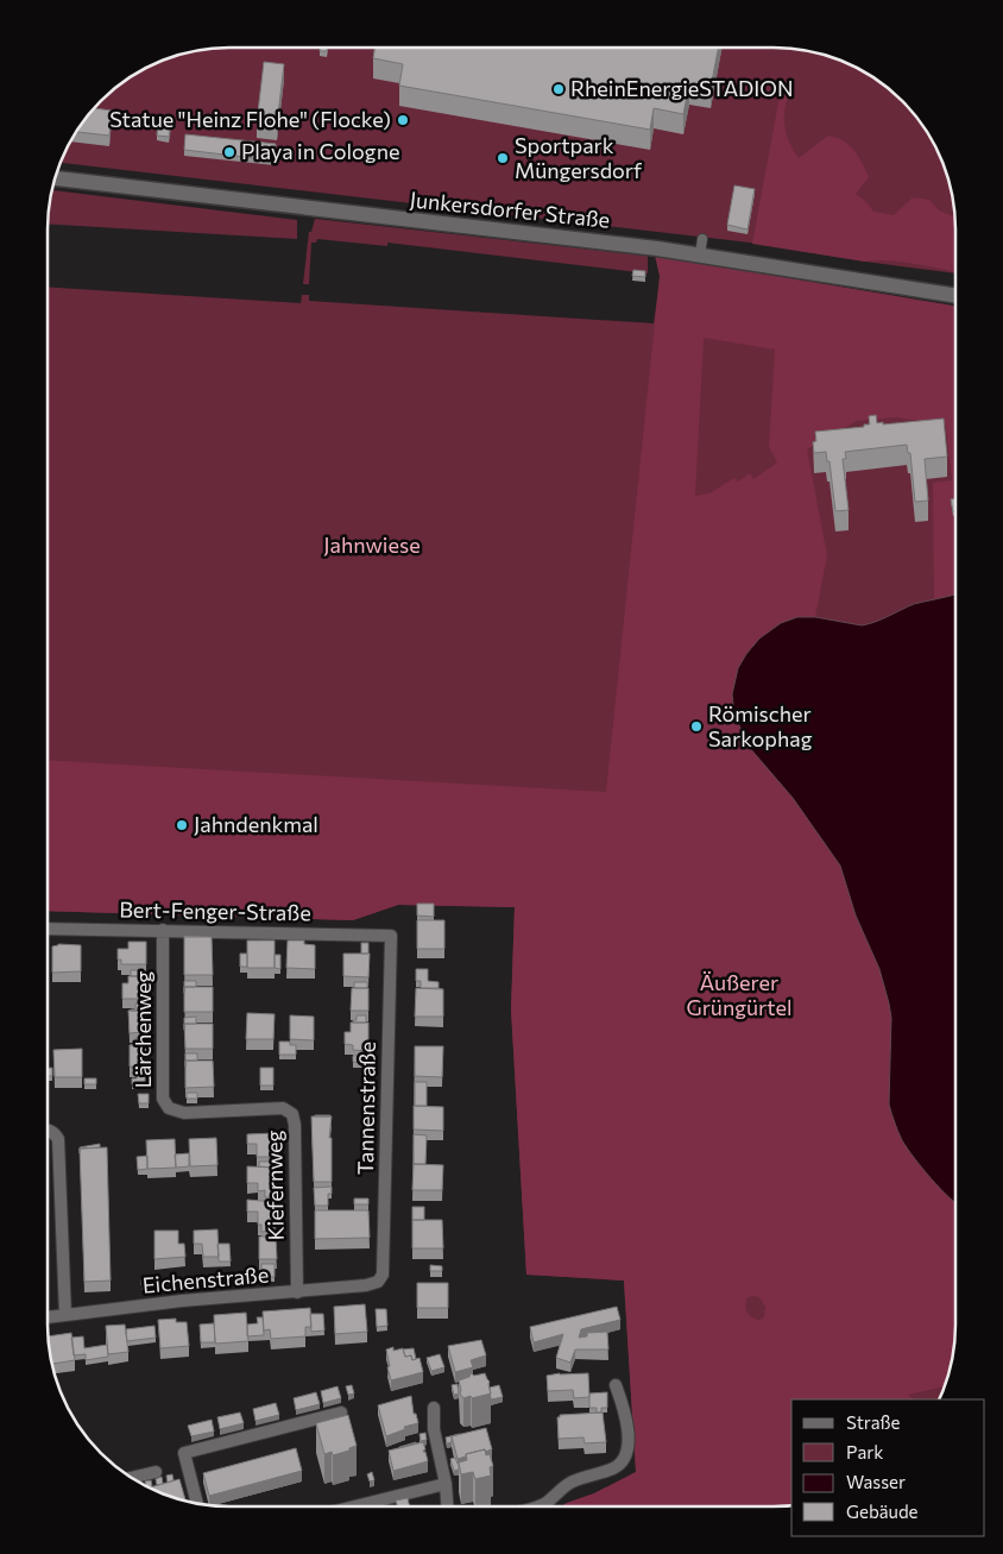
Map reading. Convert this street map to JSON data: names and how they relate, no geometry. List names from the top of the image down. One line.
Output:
{"streets":{"street":["Junkersdorfer Straße","Bert-Fenger-Straße","Lärchenweg","Tannenstraße","Kiefernweg","Eichenstraße"]},"crossings":[["Bert-Fenger-Straße","Lärchenweg"],["Bert-Fenger-Straße","Tannenstraße"],["Lärchenweg","Kiefernweg"],["Tannenstraße","Eichenstraße"],["Kiefernweg","Eichenstraße"]],"parks":["Jahnwiese","Äußerer Grüngürtel"],"places":["RheinEnergieSTADION","Statue \"Heinz Flohe\" (Flocke)","Playa in Cologne","Sportpark Müngersdorf","Römischer Sarkophag","Jahndenkmal"],"legend":["Straße","Park","Wasser","Gebäude"]}
